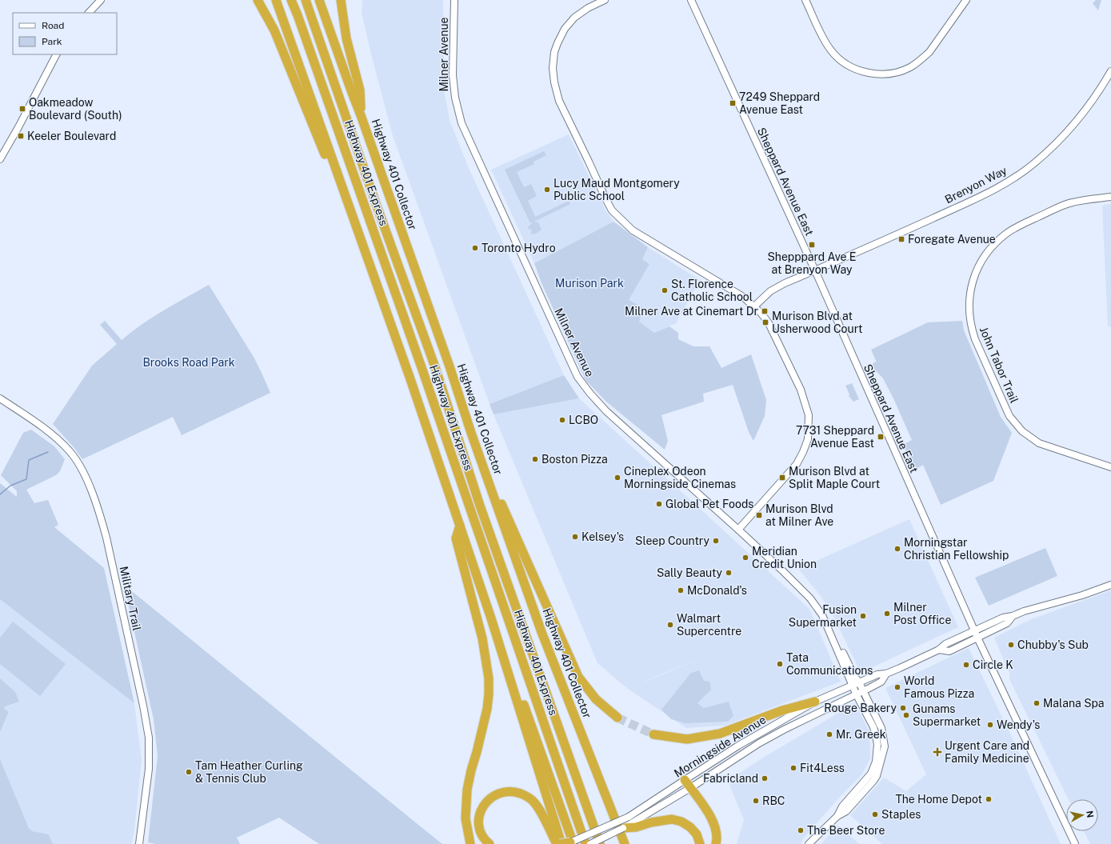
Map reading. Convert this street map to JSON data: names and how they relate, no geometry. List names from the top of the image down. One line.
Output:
{"streets":{"highway":["Highway 401 Express","Highway 401 Collector"],"main road":["Milner Avenue","Sheppard Avenue East","Brenyon Way","John Tabor Trail","Military Trail","Morningside Avenue"]},"crossings":[["Milner Avenue","Morningside Avenue"],["Highway 401 Collector","Morningside Avenue"],["Sheppard Avenue East","Brenyon Way"],["Sheppard Avenue East","Morningside Avenue"]],"parks":["Murison Park","Brooks Road Park"],"places":{"transit":["7249 Sheppard Avenue East","Oakmeadow Boulevard (South)","Keeler Boulevard","Foregate Avenue","Shepppard Ave E at Brenyon Way","Milner Ave at Cinemart Dr","Murison Blvd at Usherwood Court","7731 Sheppard Avenue East","Murison Blvd at Split Maple Court","Murison Blvd at Milner Ave"],"other":["Lucy Maud Montgomery Public School","Toronto Hydro","St. Florence Catholic School","LCBO","Boston Pizza","Cineplex Odeon Morningside Cinemas","Global Pet Foods","Kelsey's","Sleep Country","Morningstar Christian Fellowship","Meridian Credit Union","Sally Beauty","McDonald's","Milner Post Office","Fusion Supermarket","Walmart Supercentre","Chubby's Sub","Tata Communications","Circle K","World Famous Pizza","Malana Spa","Rouge Bakery","Gunams Supermarket","Wendy's","Mr. Greek","Fit4Less","Tam Heather Curling & Tennis Club","Fabricland","The Home Depot","RBC","Staples","The Beer Store"],"health":["Urgent Care and Family Medicine"]},"legend":["Road","Park"],"north":"right"}
